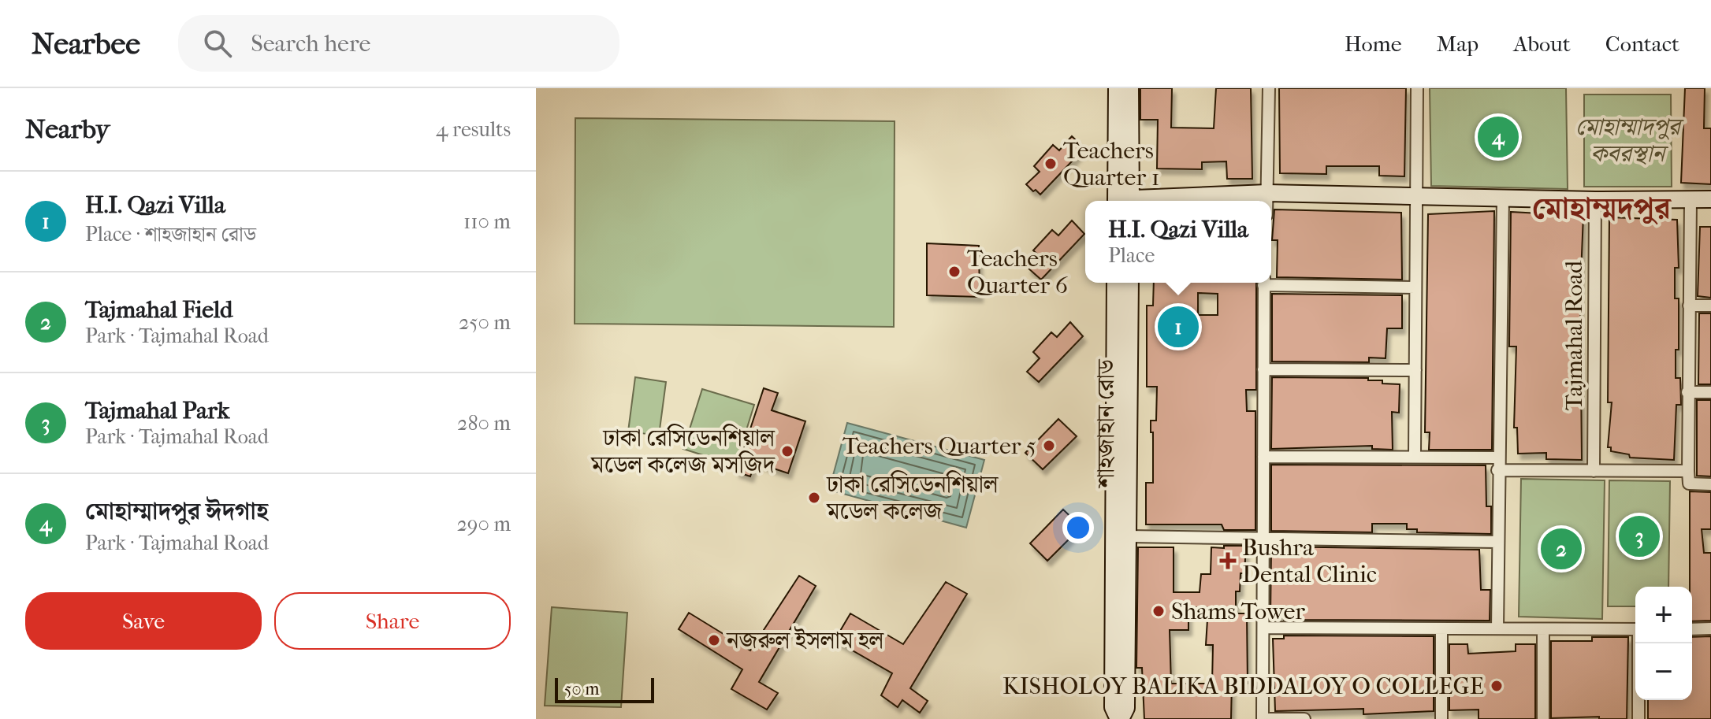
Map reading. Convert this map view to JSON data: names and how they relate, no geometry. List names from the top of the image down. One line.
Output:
{"streets":{"street":["Tajmahal Road","শাহজাহান রোড"]},"districts":["মোহাম্মদপুর"],"parks":["মোহাম্মাদপুর কবরস্থান"],"places":{"other":["Teachers Quarter 1","Teachers Quarter 6","Teachers Quarter 5","ঢাকা রেসিডেনশিয়াল মডেল কলেজ মসজিদ","ঢাকা রেসিডেনশিয়াল মডেল কলেজ","Shams Tower","নজরুল ইসলাম হল","KISHOLOY BALIKA BIDDALOY O COLLEGE"],"health":["Bushra Dental Clinic"]},"scale_bar":"50 m","page":{"header":"Nearbee","search":"Search here","nav":["Home","Map","About","Contact"],"heading":["Nearby","4 results"],"pins":["4","1","3","2"],"list":[{"mark":"1","name":"H.I. Qazi Villa","note":"Place · শাহজাহান রোড","value":"110 m"},{"mark":"2","name":"Tajmahal Field","note":"Park · Tajmahal Road","value":"250 m"},{"mark":"3","name":"Tajmahal Park","note":"Park · Tajmahal Road","value":"280 m"},{"mark":"4","name":"মোহাম্মাদপুর ঈদগাহ","note":"Park · Tajmahal Road","value":"290 m"}],"popup":["H.I. Qazi Villa","Place"],"buttons":["Save","Share"],"map_buttons":["+","−"],"scale":"50 m"}}
